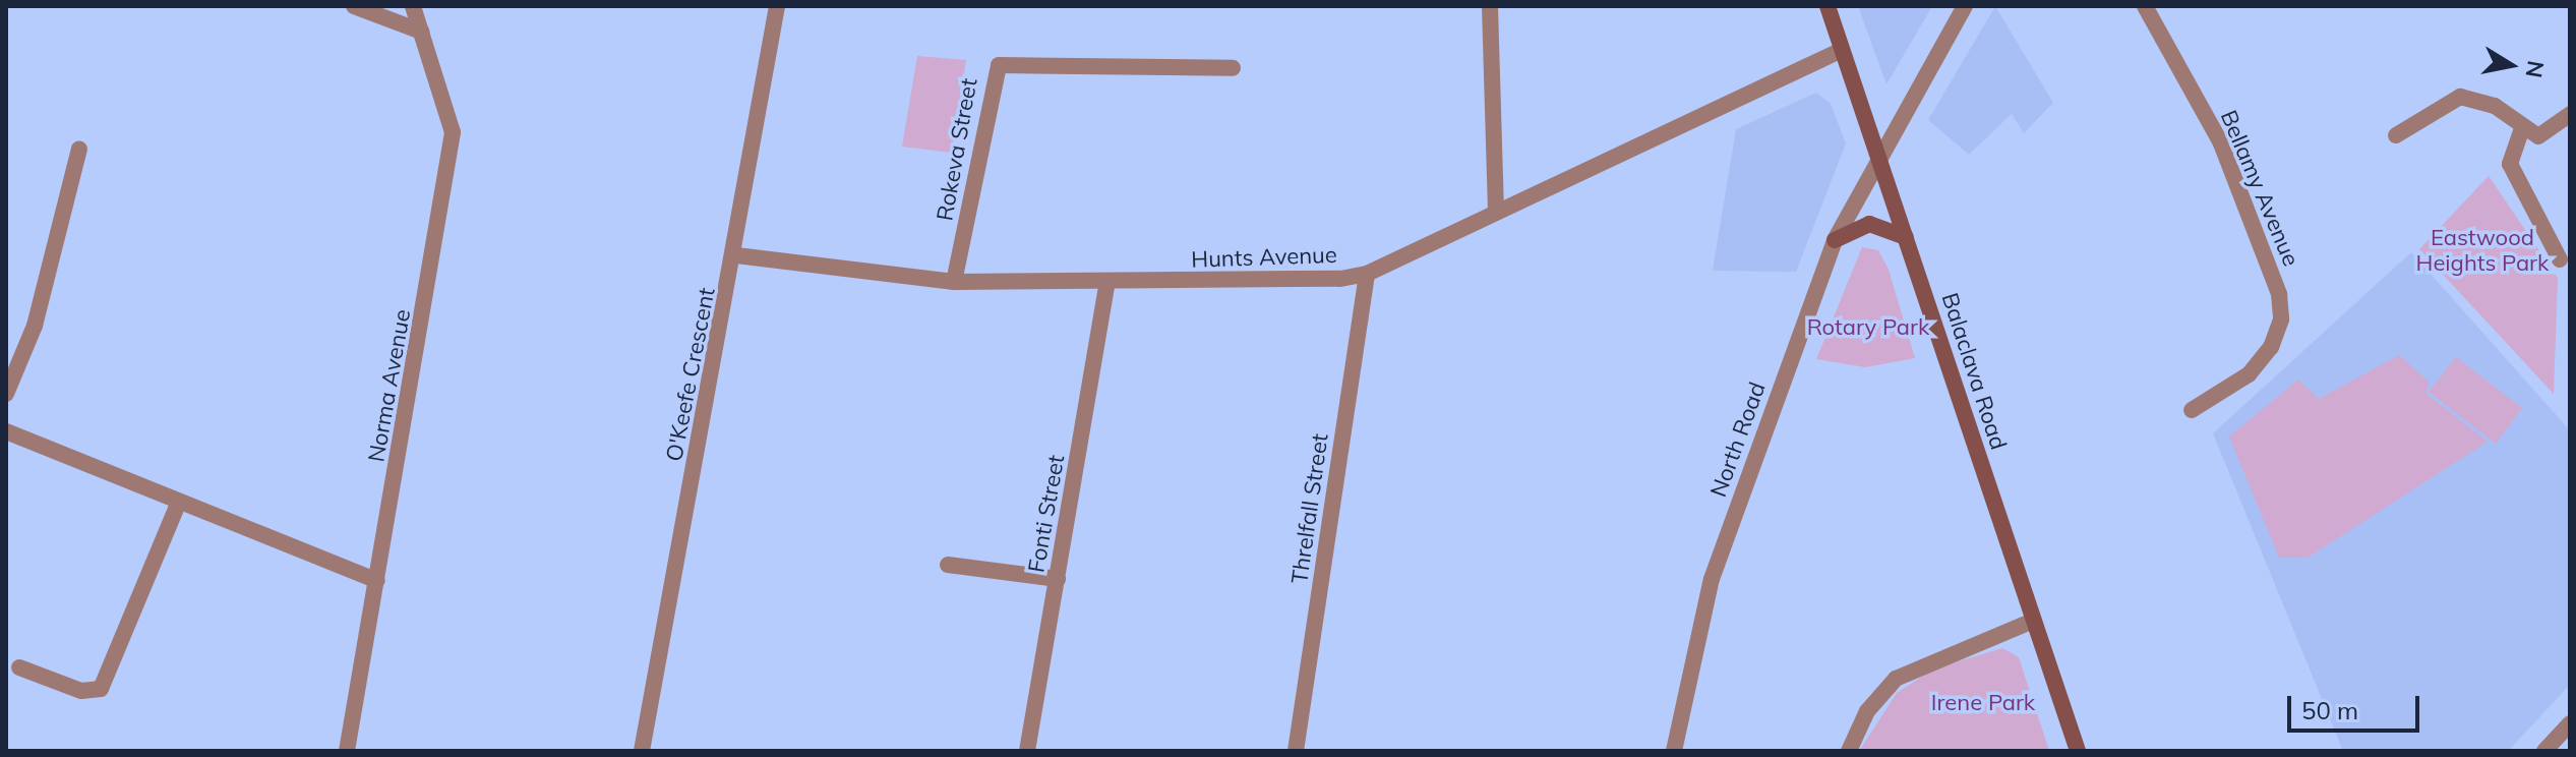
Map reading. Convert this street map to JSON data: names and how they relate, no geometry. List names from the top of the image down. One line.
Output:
{"streets":{"main road":["Balaclava Road"],"street":["Rokeva Street","Bellamy Avenue","Hunts Avenue","O'Keefe Crescent","Norma Avenue","North Road","Threlfall Street","Fonti Street"]},"crossings":[["Rokeva Street","Hunts Avenue"],["Hunts Avenue","Balaclava Road"],["Hunts Avenue","O'Keefe Crescent"],["Hunts Avenue","Threlfall Street"],["Hunts Avenue","Fonti Street"],["Balaclava Road","North Road"]],"parks":["Eastwood Heights Park","Rotary Park","Irene Park"],"scale_bar":"50 m","north":"right"}
